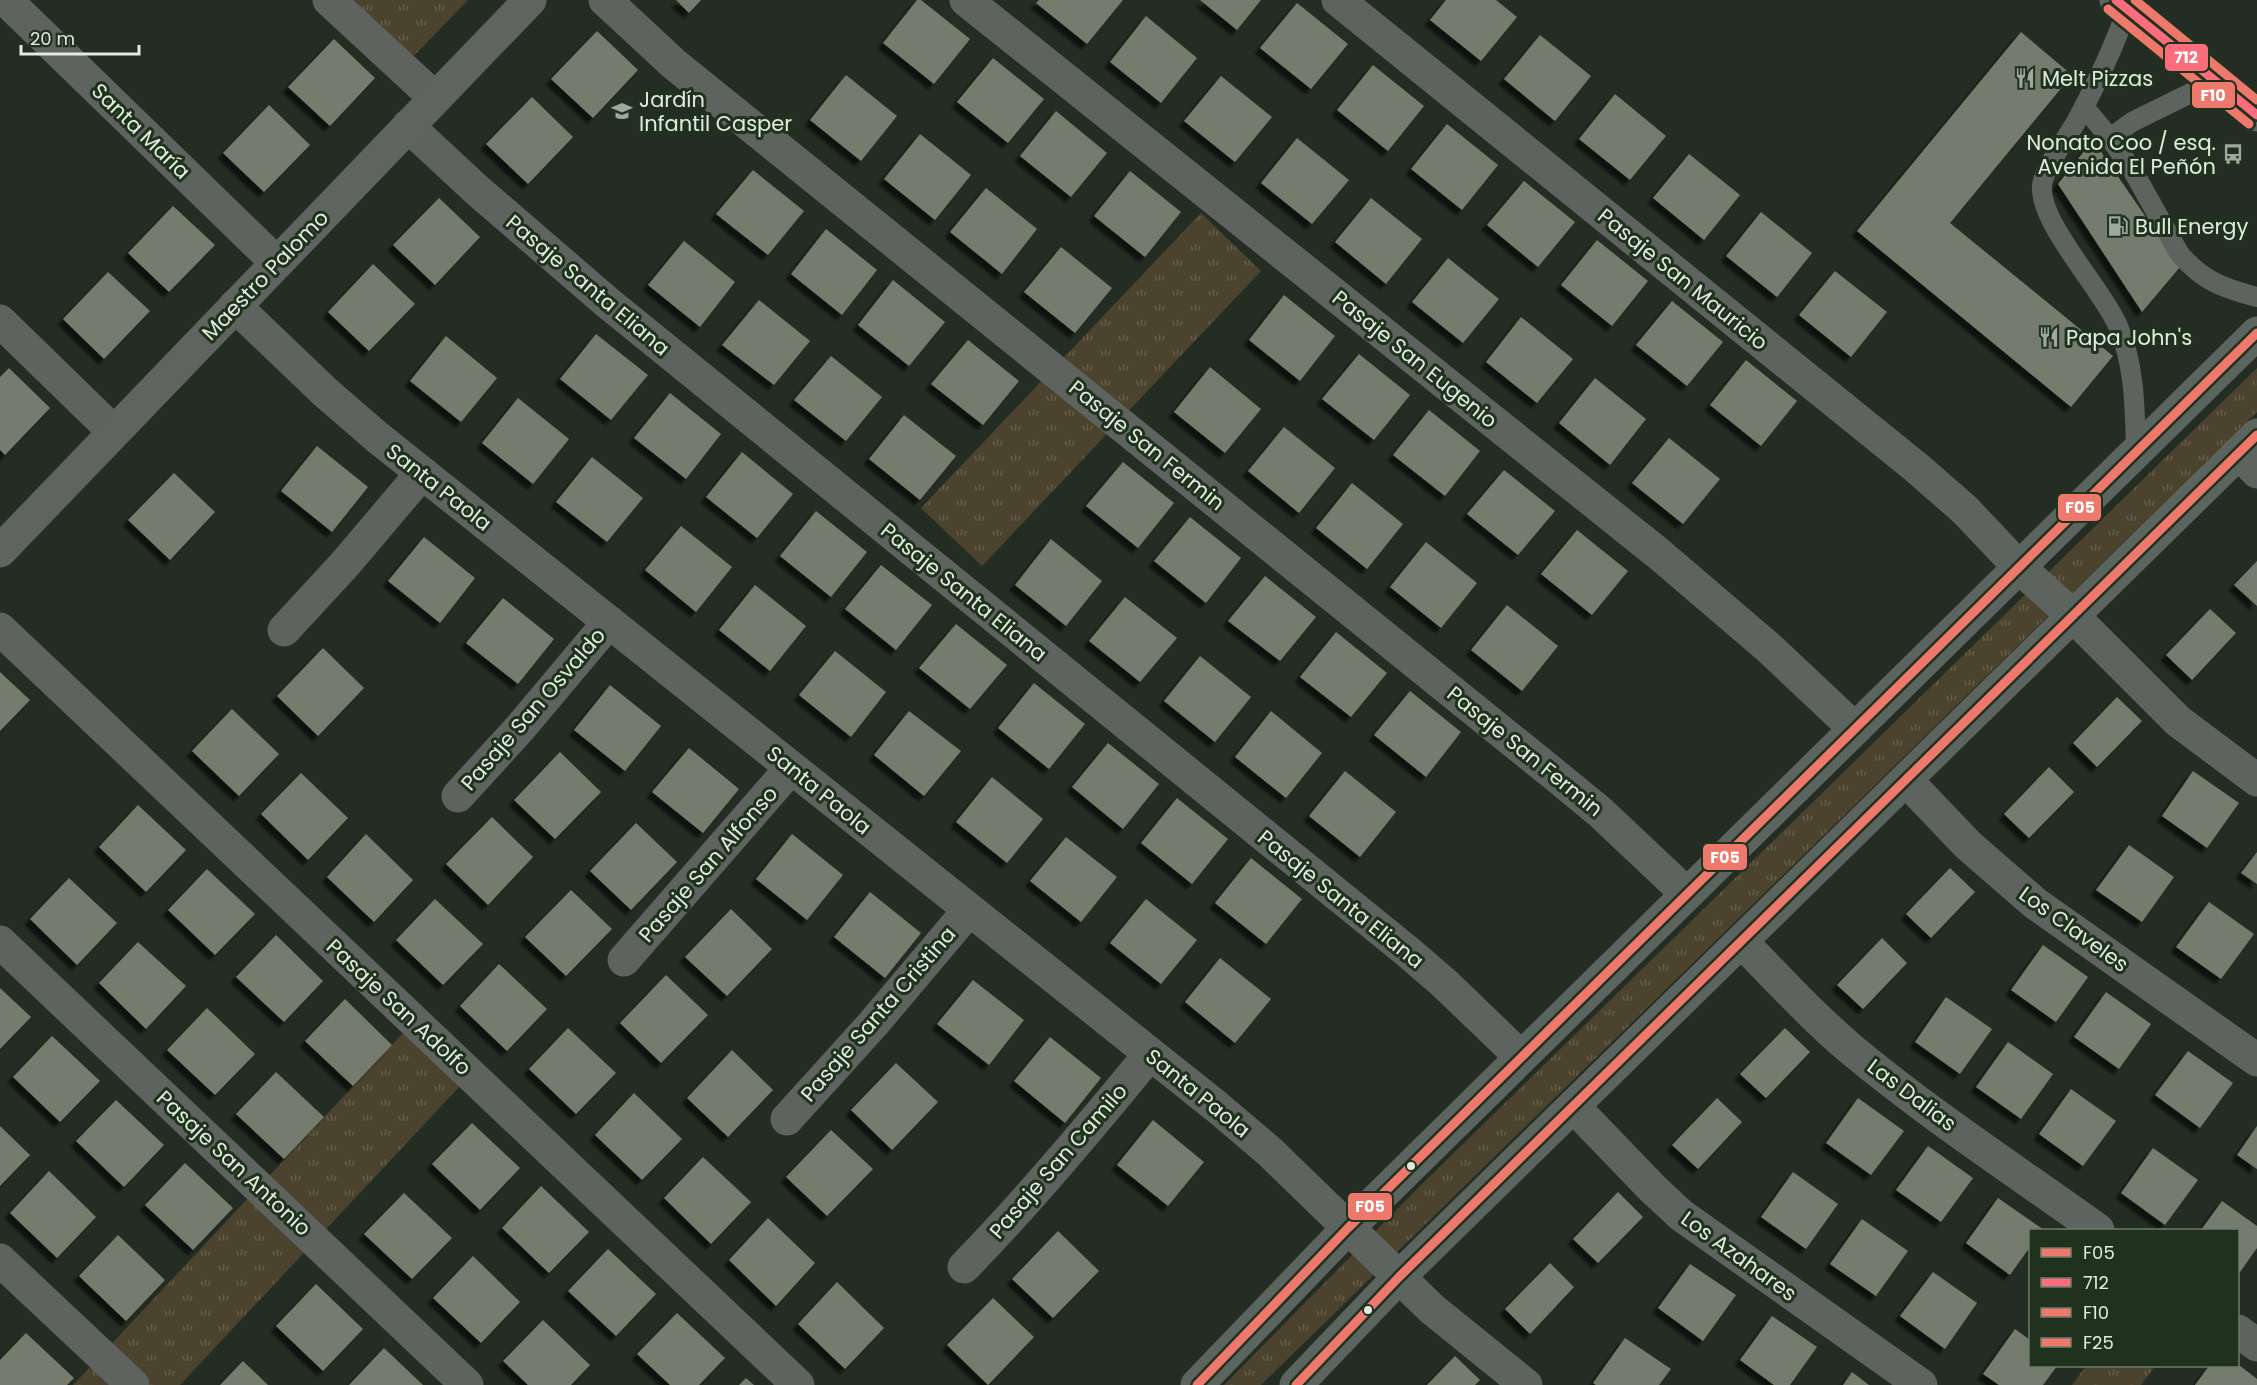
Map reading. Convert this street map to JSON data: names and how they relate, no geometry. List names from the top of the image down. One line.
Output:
{"streets":{"street":["Santa María","Maestro Palomo","Pasaje San Mauricio","Pasaje Santa Eliana","Pasaje San Eugenio","Pasaje San Fermin","Santa Paola","Pasaje San Osvaldo","Pasaje San Alfonso","Los Claveles","Pasaje San Adolfo","Pasaje Santa Cristina","Las Dalias","Pasaje San Camilo","Pasaje San Antonio","Los Azahares"]},"crossings":[["Santa María","Maestro Palomo"],["Maestro Palomo","Pasaje Santa Eliana"],["Maestro Palomo","Santa Paola"],["Santa Paola","Pasaje San Osvaldo"],["Santa Paola","Pasaje San Alfonso"],["Santa Paola","Pasaje Santa Cristina"],["Santa Paola","Pasaje San Camilo"]],"places":{"restaurant":["Melt Pizzas","Papa John's"],"school or university":["Jardín Infantil Casper"],"bus stop":["Nonato Coo / esq. Avenida El Peñón"],"fuel station":["Bull Energy"]},"lines":["transit line 712","transit line F25","transit line F10","transit line F05"],"legend":["F05","712","F10","F25"],"scale_bar":"20 m"}
